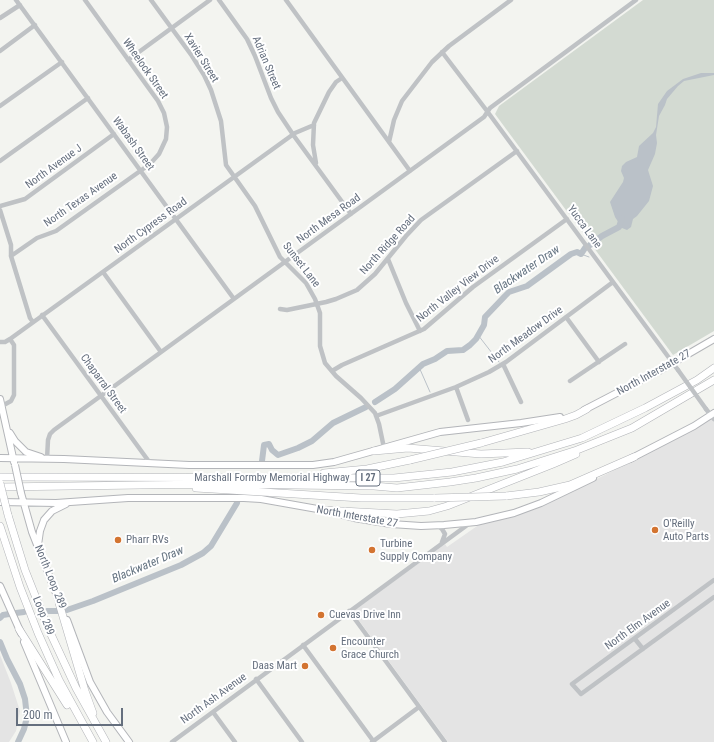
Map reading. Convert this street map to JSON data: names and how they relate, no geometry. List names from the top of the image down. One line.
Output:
{"streets":{"highway":["Marshall Formby Memorial Highway","I 27","Loop 289"],"main road":["North Interstate 27","North Loop 289"],"street":["Xavier Street","Adrian Street","Wheelock Street","Wabash Street","North Avenue J","North Texas Avenue","North Mesa Road","North Cypress Road","Yucca Lane","North Ridge Road","Sunset Lane","North Valley View Drive","North Meadow Drive","Chaparral Street","North Elm Avenue","North Ash Avenue"]},"crossings":[["Xavier Street","North Cypress Road"],["Xavier Street","Sunset Lane"],["Adrian Street","North Mesa Road"],["Adrian Street","North Cypress Road"],["Wheelock Street","Wabash Street"],["Wheelock Street","North Texas Avenue"],["Wabash Street","North Avenue J"],["Wabash Street","North Texas Avenue"],["Wabash Street","North Mesa Road"],["Wabash Street","North Cypress Road"],["North Mesa Road","Yucca Lane"],["North Mesa Road","Sunset Lane"],["North Mesa Road","North Interstate 27"],["North Mesa Road","Chaparral Street"],["North Cypress Road","Sunset Lane"],["North Cypress Road","Chaparral Street"],["Yucca Lane","North Ridge Road"],["Yucca Lane","North Valley View Drive"],["Yucca Lane","North Meadow Drive"],["Yucca Lane","North Interstate 27"],["North Ridge Road","Sunset Lane"],["Sunset Lane","North Valley View Drive"],["Sunset Lane","North Meadow Drive"],["Sunset Lane","North Interstate 27"],["North Interstate 27","Chaparral Street"],["North Interstate 27","North Loop 289"],["North Interstate 27","North Ash Avenue"]],"water":["Blackwater Draw"],"places":["O'Reilly Auto Parts","Pharr RVs","Turbine Supply Company","Cuevas Drive Inn","Encounter Grace Church","Daas Mart"],"scale_bar":"200 m"}
